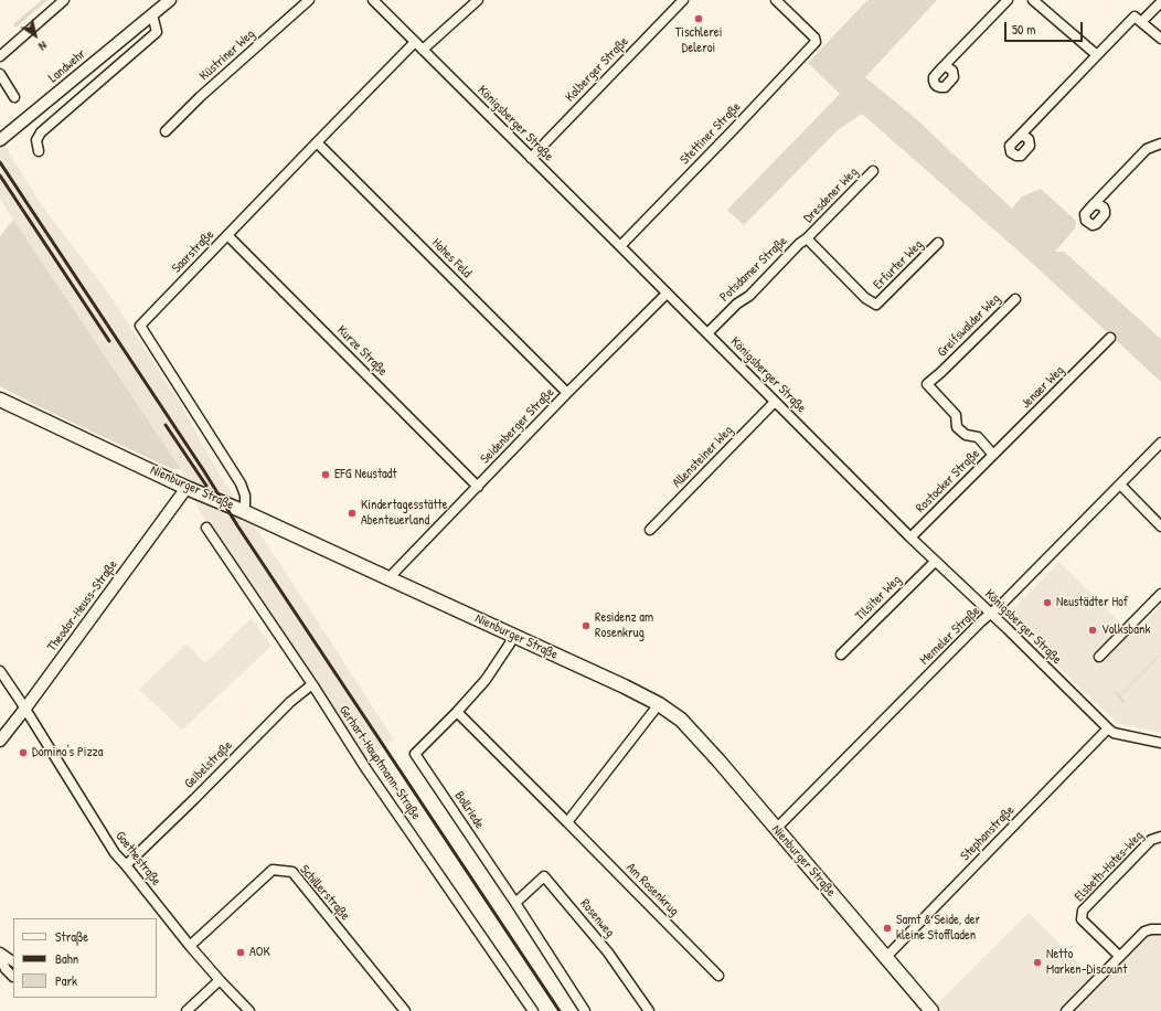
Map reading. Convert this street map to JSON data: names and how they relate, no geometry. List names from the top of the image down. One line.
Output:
{"streets":{"main road":["Nienburger Straße"],"street":["Küstriner Weg","Landwehr","Kolberger Straße","Königsberger Straße","Stettiner Straße","Dresdener Weg","Saarstraße","Hohes Feld","Erfurter Weg","Potsdamer Straße","Greifswalder Weg","Kurze Straße","Jenaer Weg","Seidenberger Straße","Allensteiner Weg","Rostocker Straße","Tilsiter Weg","Theodor-Heuss-Straße","Memeler Straße","Gerhart-Hauptmann-Straße","Geibelstraße","Bollriede","Stephanstraße","Goethestraße","Elsbeth-Hotes-Weg","Am Rosenkrug","Schillerstraße","Rosenweg"]},"crossings":[["Kolberger Straße","Königsberger Straße"],["Königsberger Straße","Stettiner Straße"],["Königsberger Straße","Saarstraße"],["Königsberger Straße","Potsdamer Straße"],["Königsberger Straße","Seidenberger Straße"],["Königsberger Straße","Allensteiner Weg"],["Königsberger Straße","Rostocker Straße"],["Königsberger Straße","Tilsiter Weg"],["Königsberger Straße","Memeler Straße"],["Königsberger Straße","Stephanstraße"],["Dresdener Weg","Potsdamer Straße"],["Saarstraße","Hohes Feld"],["Saarstraße","Kurze Straße"],["Saarstraße","Nienburger Straße"],["Hohes Feld","Seidenberger Straße"],["Erfurter Weg","Potsdamer Straße"],["Greifswalder Weg","Rostocker Straße"],["Kurze Straße","Seidenberger Straße"],["Jenaer Weg","Rostocker Straße"],["Seidenberger Straße","Nienburger Straße"],["Nienburger Straße","Theodor-Heuss-Straße"],["Nienburger Straße","Memeler Straße"],["Nienburger Straße","Bollriede"],["Nienburger Straße","Stephanstraße"],["Theodor-Heuss-Straße","Goethestraße"],["Gerhart-Hauptmann-Straße","Geibelstraße"],["Geibelstraße","Goethestraße"],["Bollriede","Am Rosenkrug"],["Bollriede","Rosenweg"],["Goethestraße","Schillerstraße"]],"places":["Tischlerei Deleroi","EFG Neustadt","Kindertagesstätte Abenteuerland","Neustädter Hof","Residenz am Rosenkrug","Volksbank","Domino's Pizza","Samt & Seide, der kleine Stoffladen","AOK","Netto Marken-Discount"],"legend":["Straße","Bahn","Park"],"scale_bar":"50 m","north":"bottom right"}
